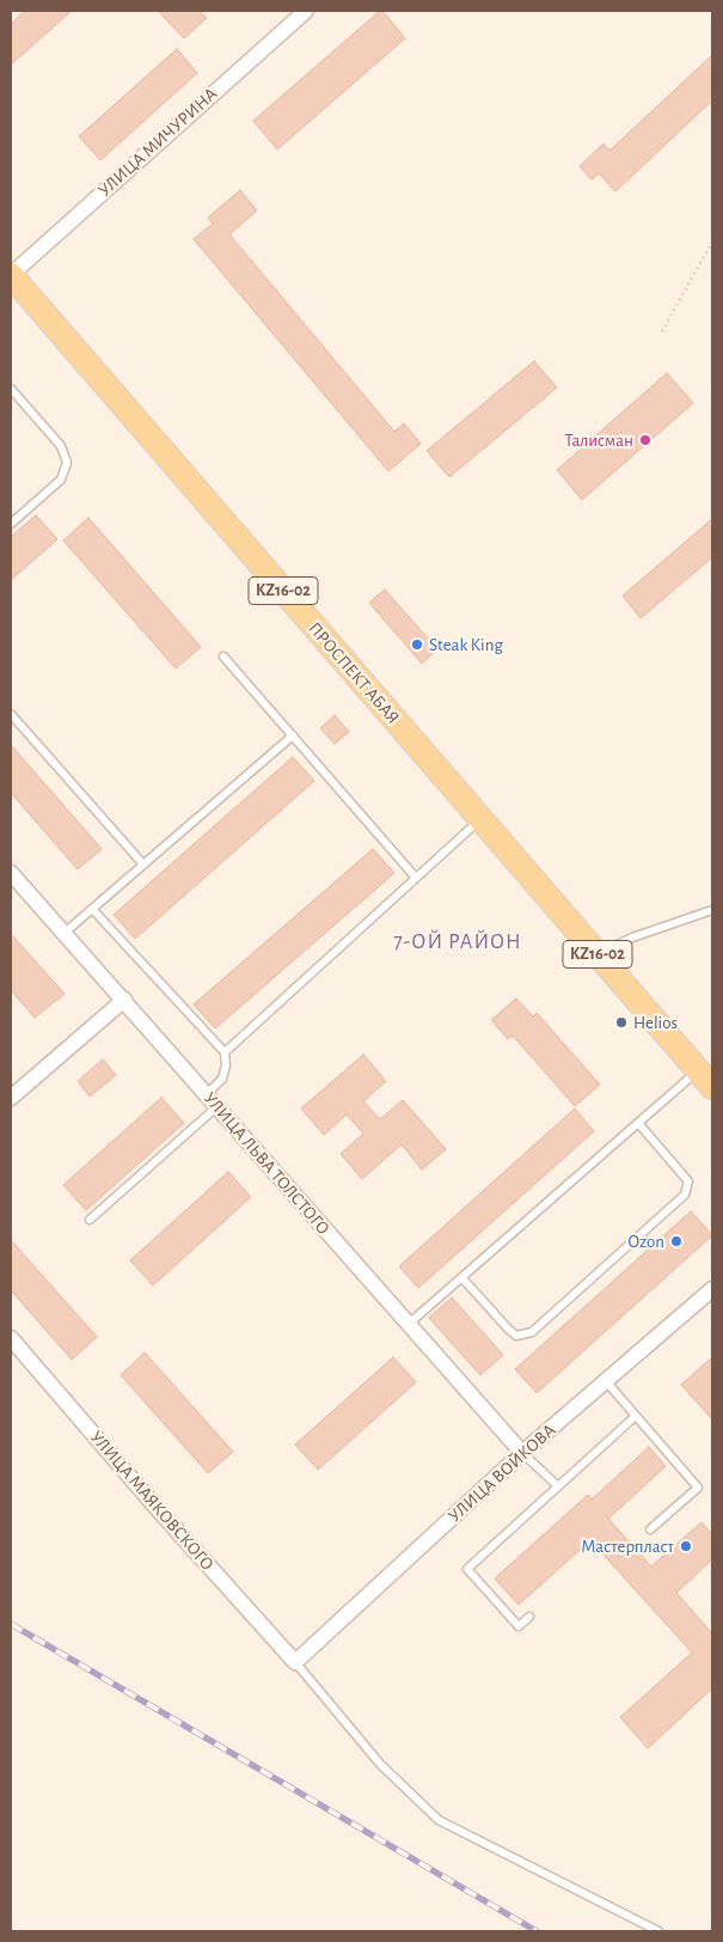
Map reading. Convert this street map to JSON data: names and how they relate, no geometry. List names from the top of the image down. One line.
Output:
{"streets":{"main road":["KZ16-02","ПРОСПЕКТ АБАЯ"],"street":["УЛИЦА МИЧУРИНА","УЛИЦА ЛЬВА ТОЛСТОГО","УЛИЦА ВОЙКОВА","УЛИЦА МАЯКОВСКОГО"]},"crossings":[["УЛИЦА МИЧУРИНА","ПРОСПЕКТ АБАЯ"],["УЛИЦА ЛЬВА ТОЛСТОГО","УЛИЦА ВОЙКОВА"],["УЛИЦА ВОЙКОВА","УЛИЦА МАЯКОВСКОГО"]],"districts":["7-ОЙ РАЙОН"],"places":["Талисман","Steak King","Helios","Ozon","Мастерпласт"]}
